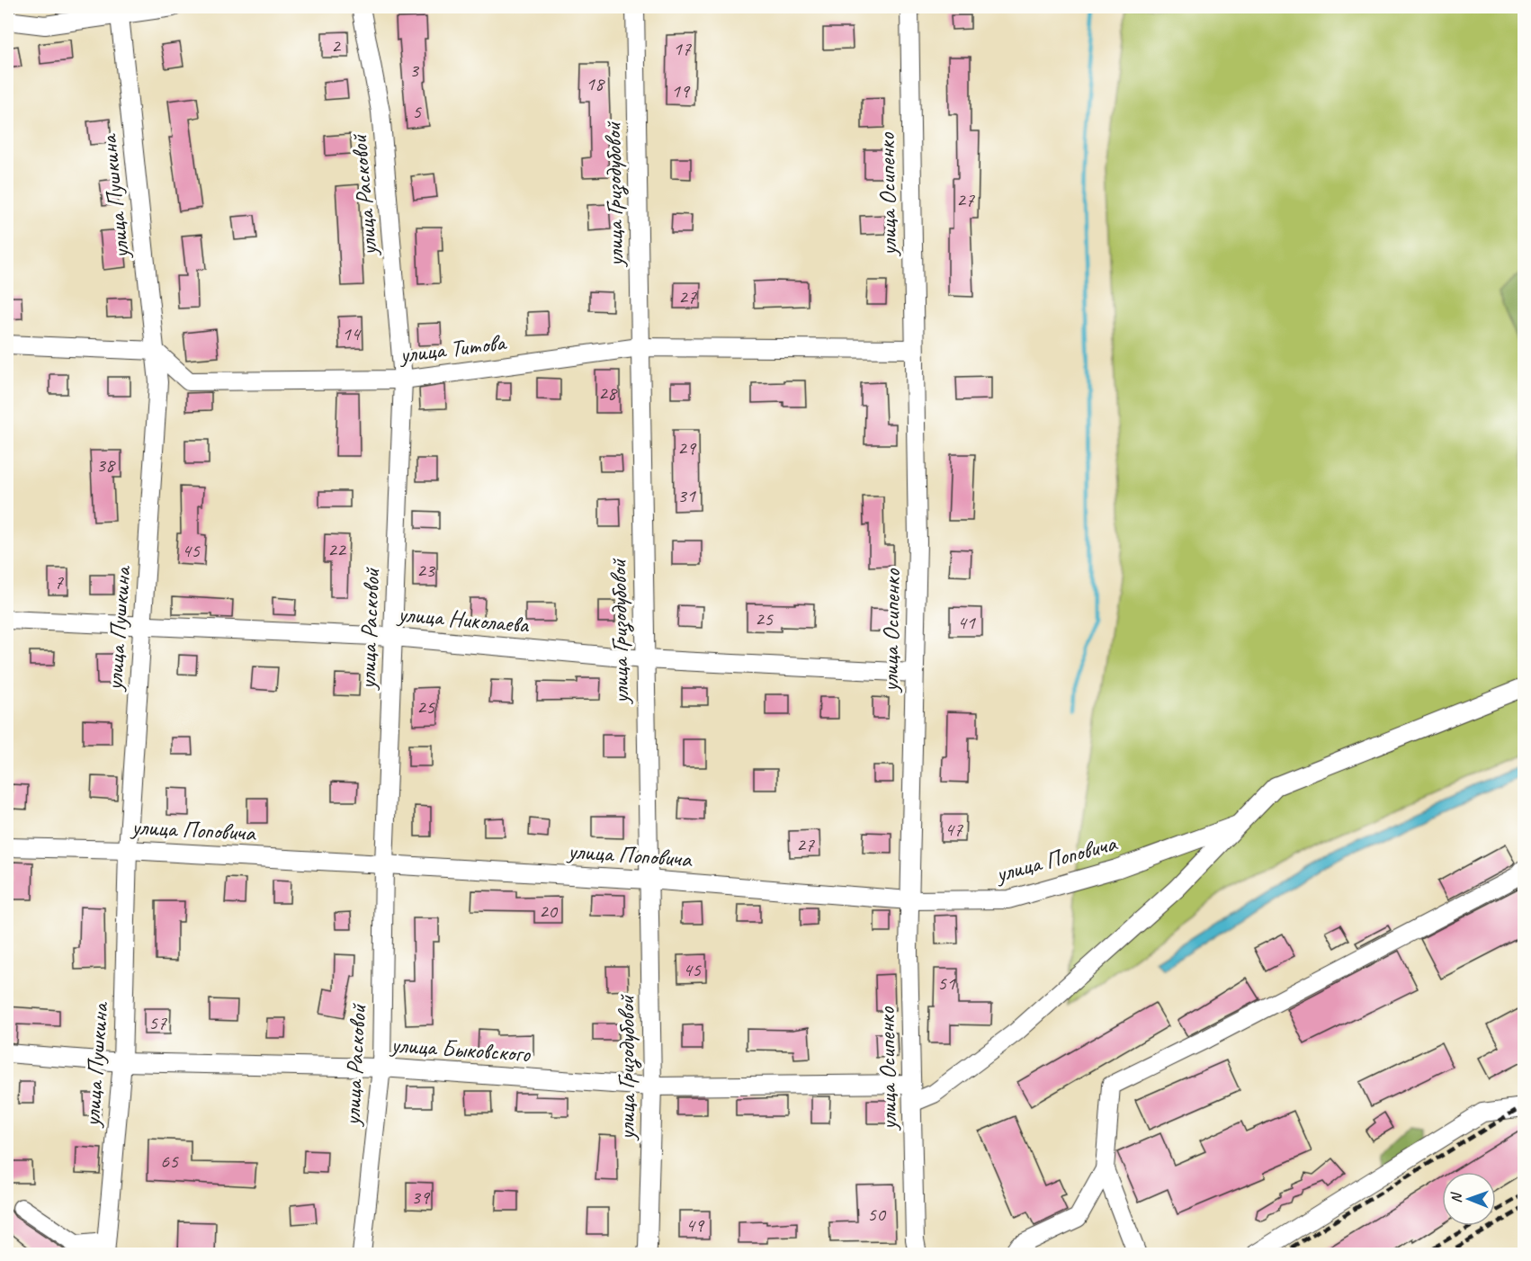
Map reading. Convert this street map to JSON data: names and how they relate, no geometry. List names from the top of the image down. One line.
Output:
{"streets":{"street":["улица Гризодубовой","улица Осипенко","улица Расковой","улица Пушкина","улица Титова","улица Николаева","улица Поповича","улица Быковского"]},"crossings":[["улица Гризодубовой","улица Титова"],["улица Гризодубовой","улица Николаева"],["улица Гризодубовой","улица Поповича"],["улица Гризодубовой","улица Быковского"],["улица Осипенко","улица Титова"],["улица Осипенко","улица Николаева"],["улица Осипенко","улица Поповича"],["улица Осипенко","улица Быковского"],["улица Расковой","улица Титова"],["улица Расковой","улица Николаева"],["улица Расковой","улица Поповича"],["улица Расковой","улица Быковского"],["улица Пушкина","улица Титова"],["улица Пушкина","улица Николаева"],["улица Пушкина","улица Поповича"],["улица Пушкина","улица Быковского"]],"house_numbers":["2","17","3","18","19","5","27","27","14","28","29","38","31","22","45","23","7","25","41","25","47","27","20","45","51","57","65","39","50","49"],"north":"left"}
